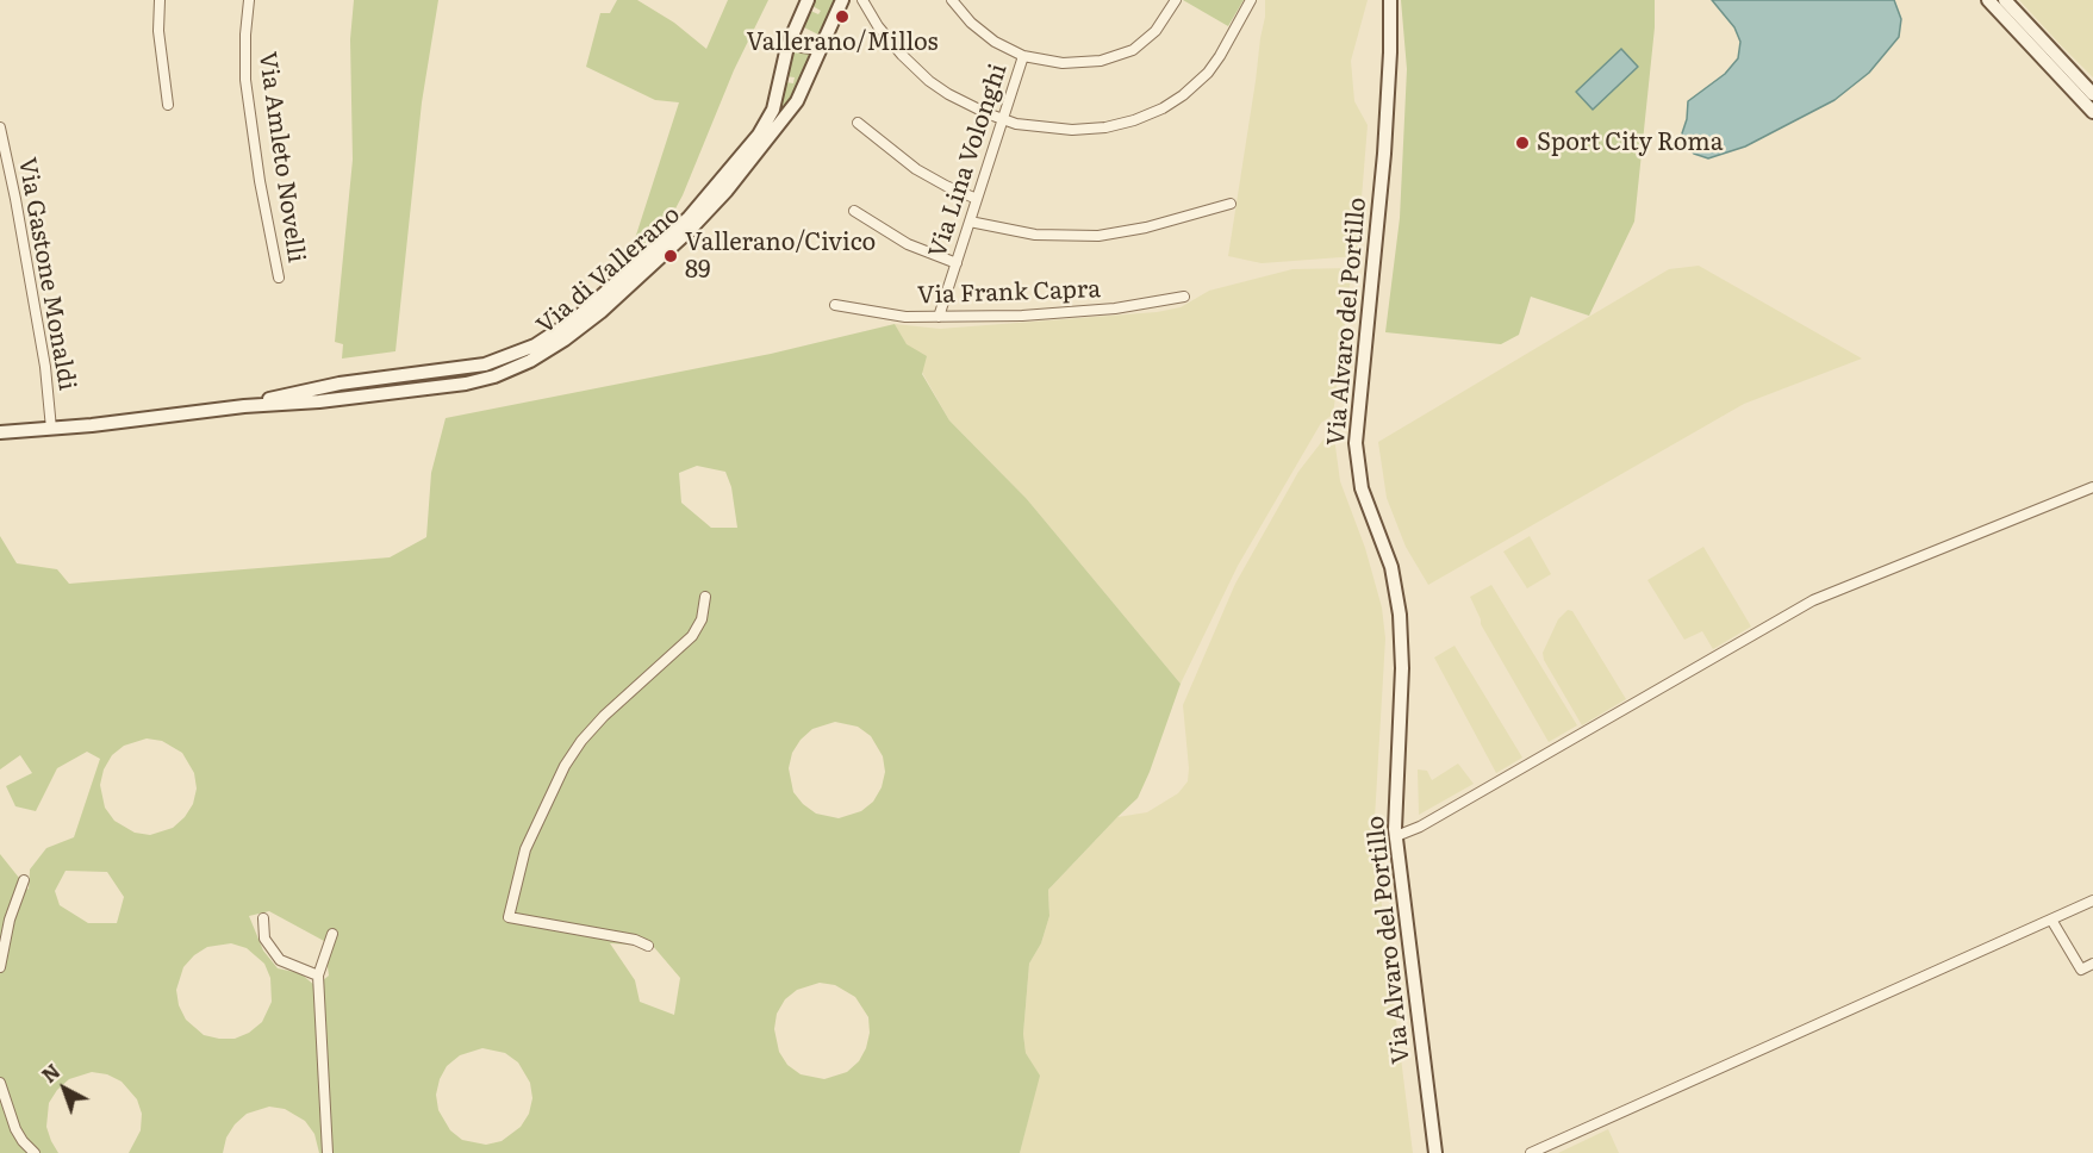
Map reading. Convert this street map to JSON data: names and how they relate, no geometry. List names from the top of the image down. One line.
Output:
{"streets":{"street":["Via Amleto Novelli","Via Lina Volonghi","Via di Vallerano","Via Gastone Monaldi","Via Frank Capra","Via Alvaro del Portillo"]},"crossings":[["Via Lina Volonghi","Via Frank Capra"],["Via di Vallerano","Via Gastone Monaldi"]],"places":["Vallerano/Millos","Sport City Roma","Vallerano/Civico 89"],"north":"top left"}
